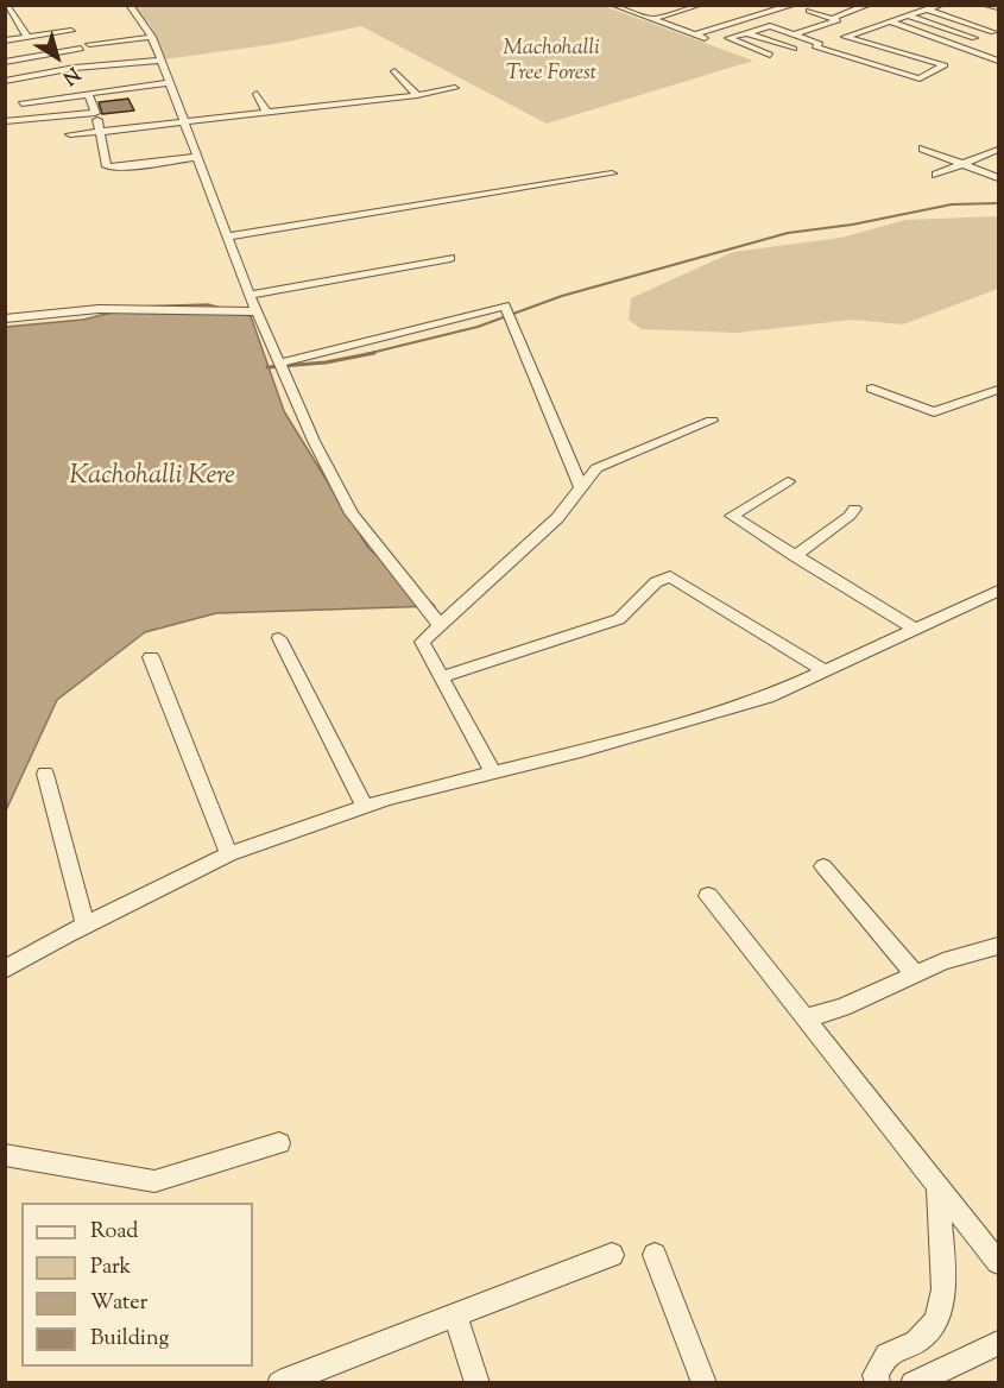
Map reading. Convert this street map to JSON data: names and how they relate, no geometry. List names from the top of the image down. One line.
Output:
{"water":["Kachohalli Kere"],"parks":["Machohalli Tree Forest"],"legend":["Road","Park","Water","Building"],"north":"bottom right"}
